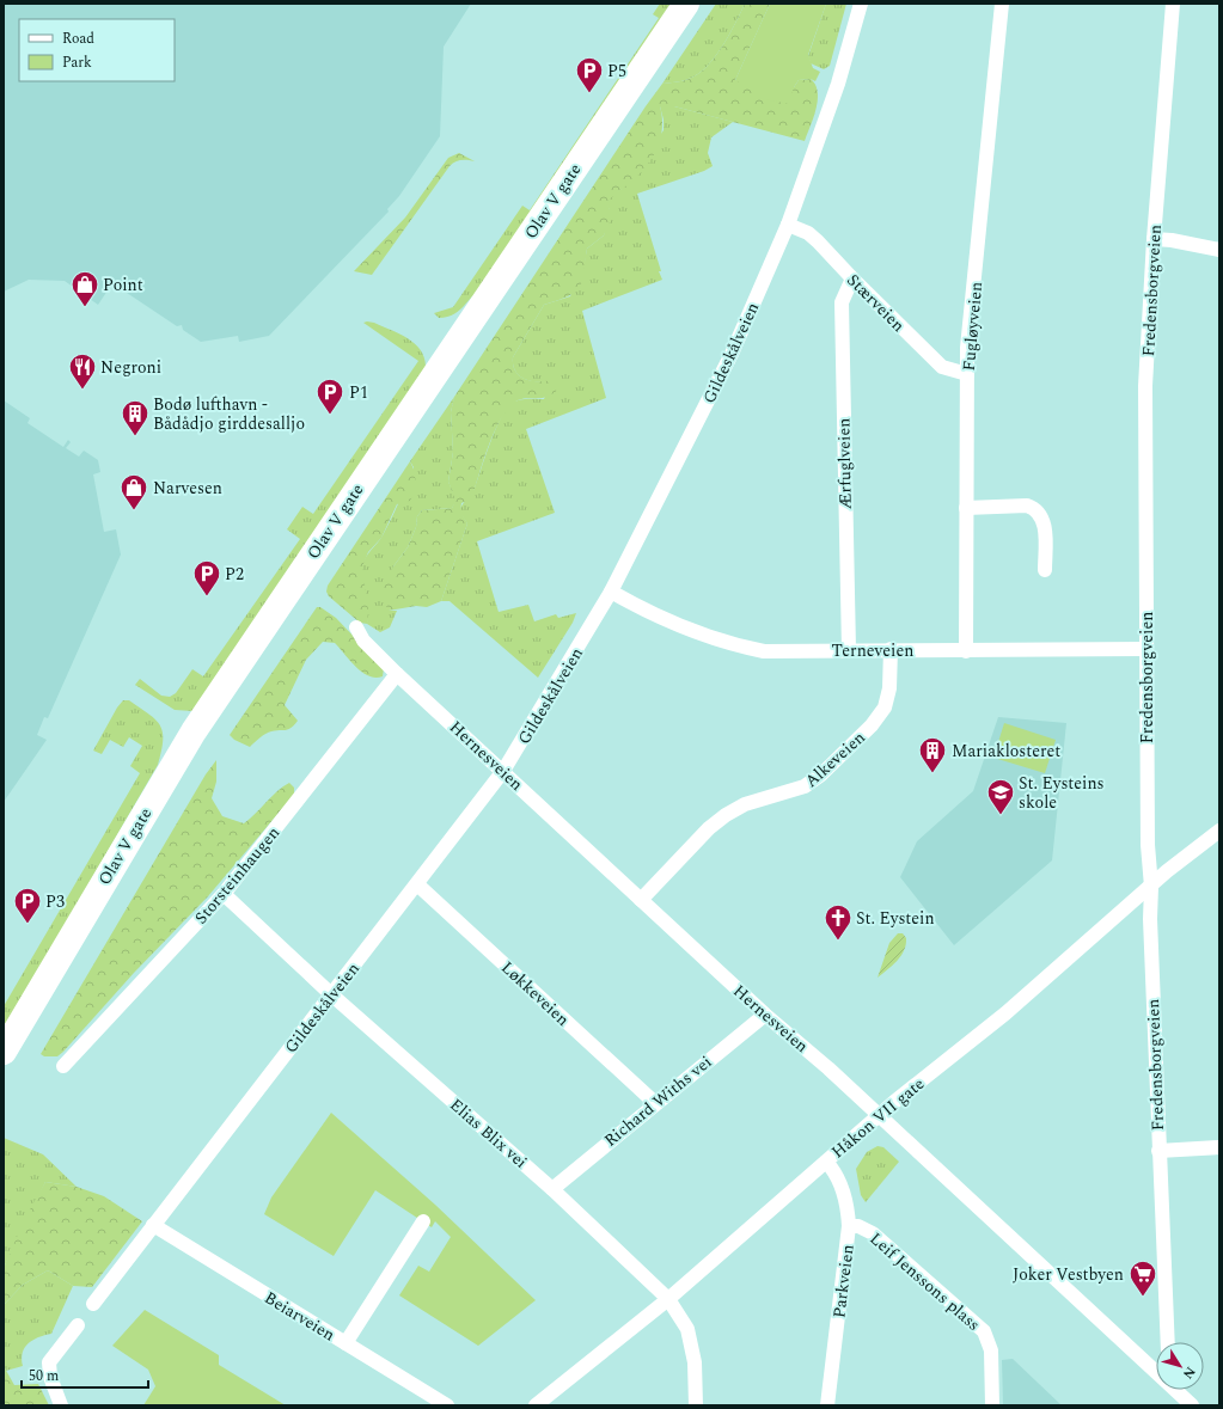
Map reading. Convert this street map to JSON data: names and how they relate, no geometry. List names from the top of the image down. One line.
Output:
{"streets":{"highway":["Olav V gate"],"street":["Fredensborgveien","Stærveien","Fugløyveien","Gildeskålveien","Ærfuglveien","Terneveien","Hernesveien","Alkeveien","Storsteinhaugen","Løkkeveien","Richard Withs vei","Håkon VII gate","Elias Blix vei","Parkveien","Leif Jenssons plass","Beiarveien"]},"crossings":[["Fredensborgveien","Terneveien"],["Fredensborgveien","Håkon VII gate"],["Stærveien","Fugløyveien"],["Stærveien","Gildeskålveien"],["Stærveien","Ærfuglveien"],["Fugløyveien","Terneveien"],["Gildeskålveien","Terneveien"],["Gildeskålveien","Hernesveien"],["Gildeskålveien","Løkkeveien"],["Gildeskålveien","Elias Blix vei"],["Gildeskålveien","Beiarveien"],["Ærfuglveien","Terneveien"],["Terneveien","Alkeveien"],["Hernesveien","Alkeveien"],["Hernesveien","Storsteinhaugen"],["Hernesveien","Richard Withs vei"],["Hernesveien","Håkon VII gate"],["Storsteinhaugen","Elias Blix vei"],["Løkkeveien","Richard Withs vei"],["Richard Withs vei","Elias Blix vei"],["Håkon VII gate","Elias Blix vei"],["Håkon VII gate","Parkveien"],["Parkveien","Leif Jenssons plass"]],"places":{"parking":["P5","P1","P2","P3"],"shop":["Point","Narvesen"],"restaurant":["Negroni"],"building":["Bodø lufthavn - Bådådjo girddesalljo","Mariaklosteret"],"school or university":["St. Eysteins skole"],"church":["St. Eystein"],"supermarket":["Joker Vestbyen"]},"legend":["Road","Park"],"scale_bar":"50 m","north":"bottom right"}
